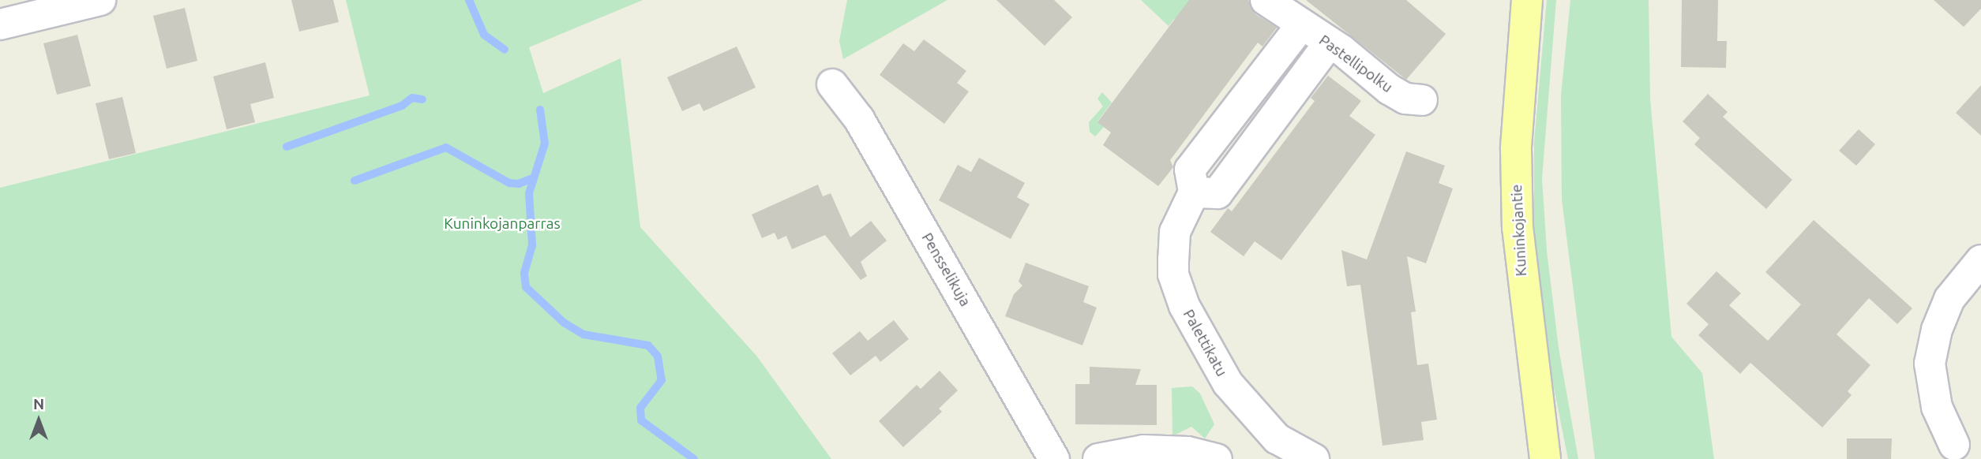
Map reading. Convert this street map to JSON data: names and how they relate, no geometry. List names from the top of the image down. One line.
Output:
{"streets":{"main road":["Kuninkojantie"],"street":["Pastellipolku","Pensselikuja","Palettikatu"]},"crossings":[["Pastellipolku","Palettikatu"]],"parks":["Kuninkojanparras"],"north":"top"}
